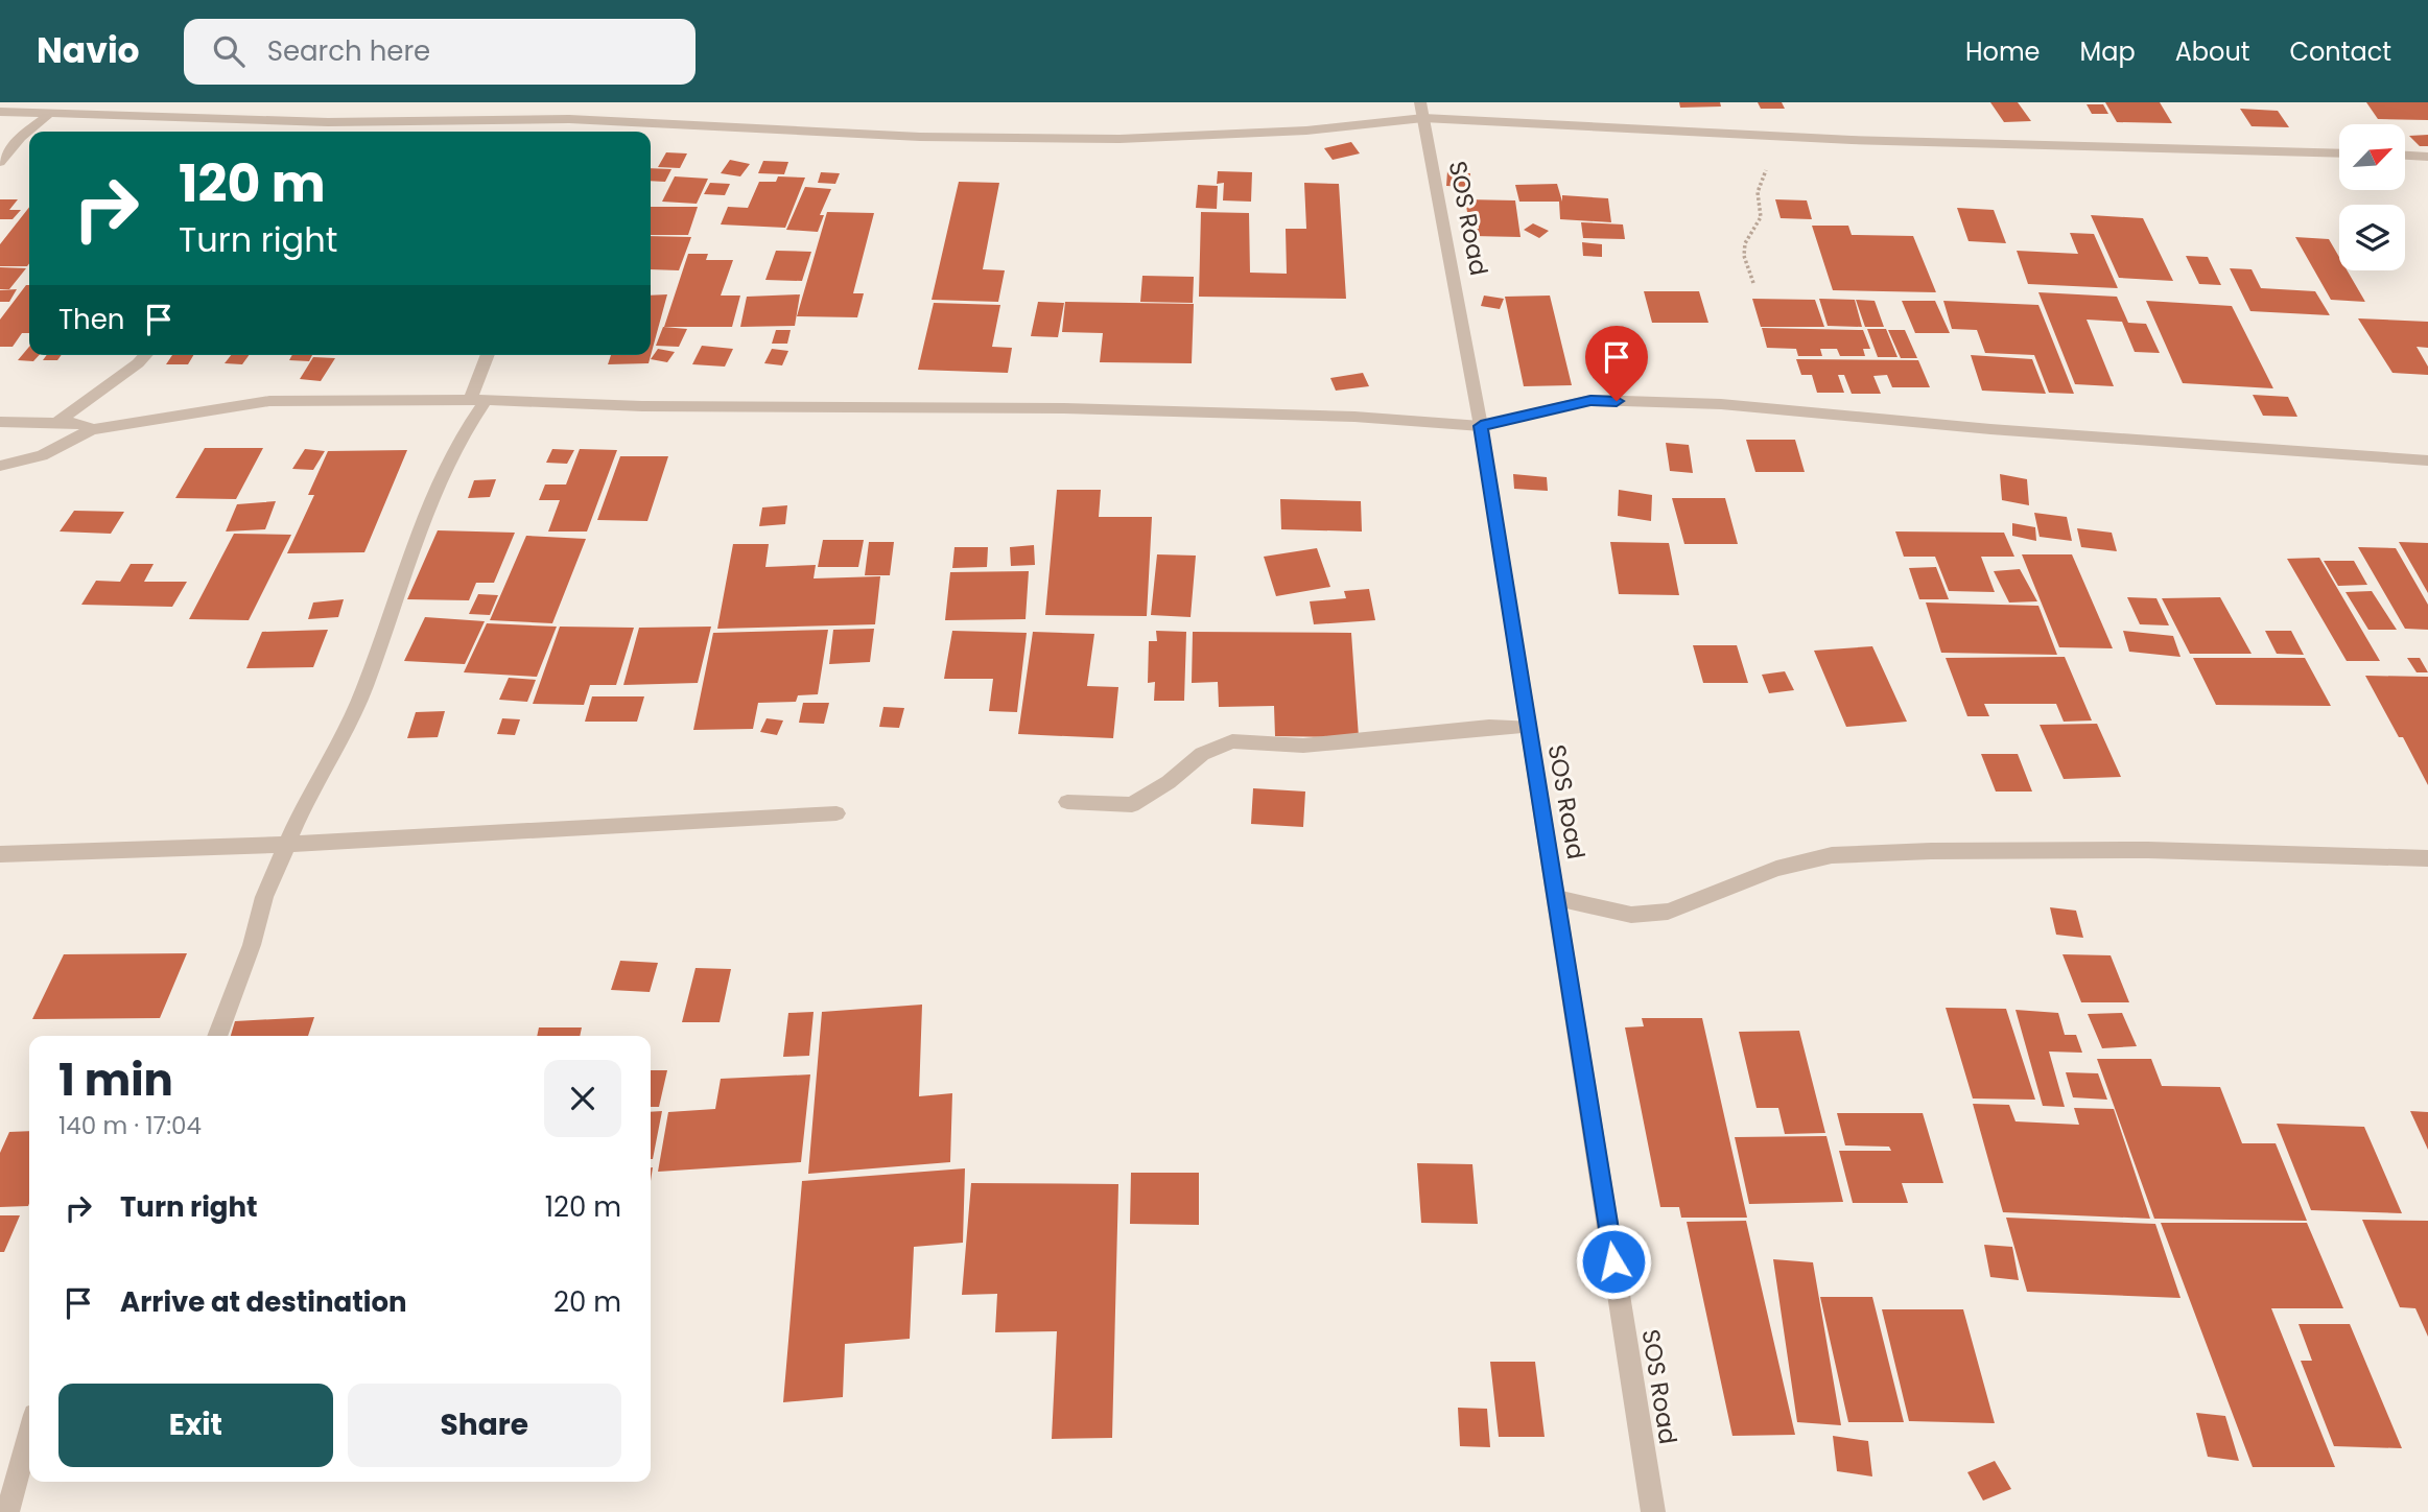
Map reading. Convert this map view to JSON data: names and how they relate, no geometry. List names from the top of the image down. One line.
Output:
{"streets":{"street":["SOS Road"]},"north":"top right","page":{"header":"Navio","search":"Search here","nav":["Home","Map","About","Contact"],"turn":["120 m","Turn right"],"then":"Then","heading":["1 min","140 m · 17:04"],"list":[{"name":"Turn right","value":"120 m"},{"name":"Arrive at destination","value":"20 m"}],"buttons":["Exit","Share"]}}
